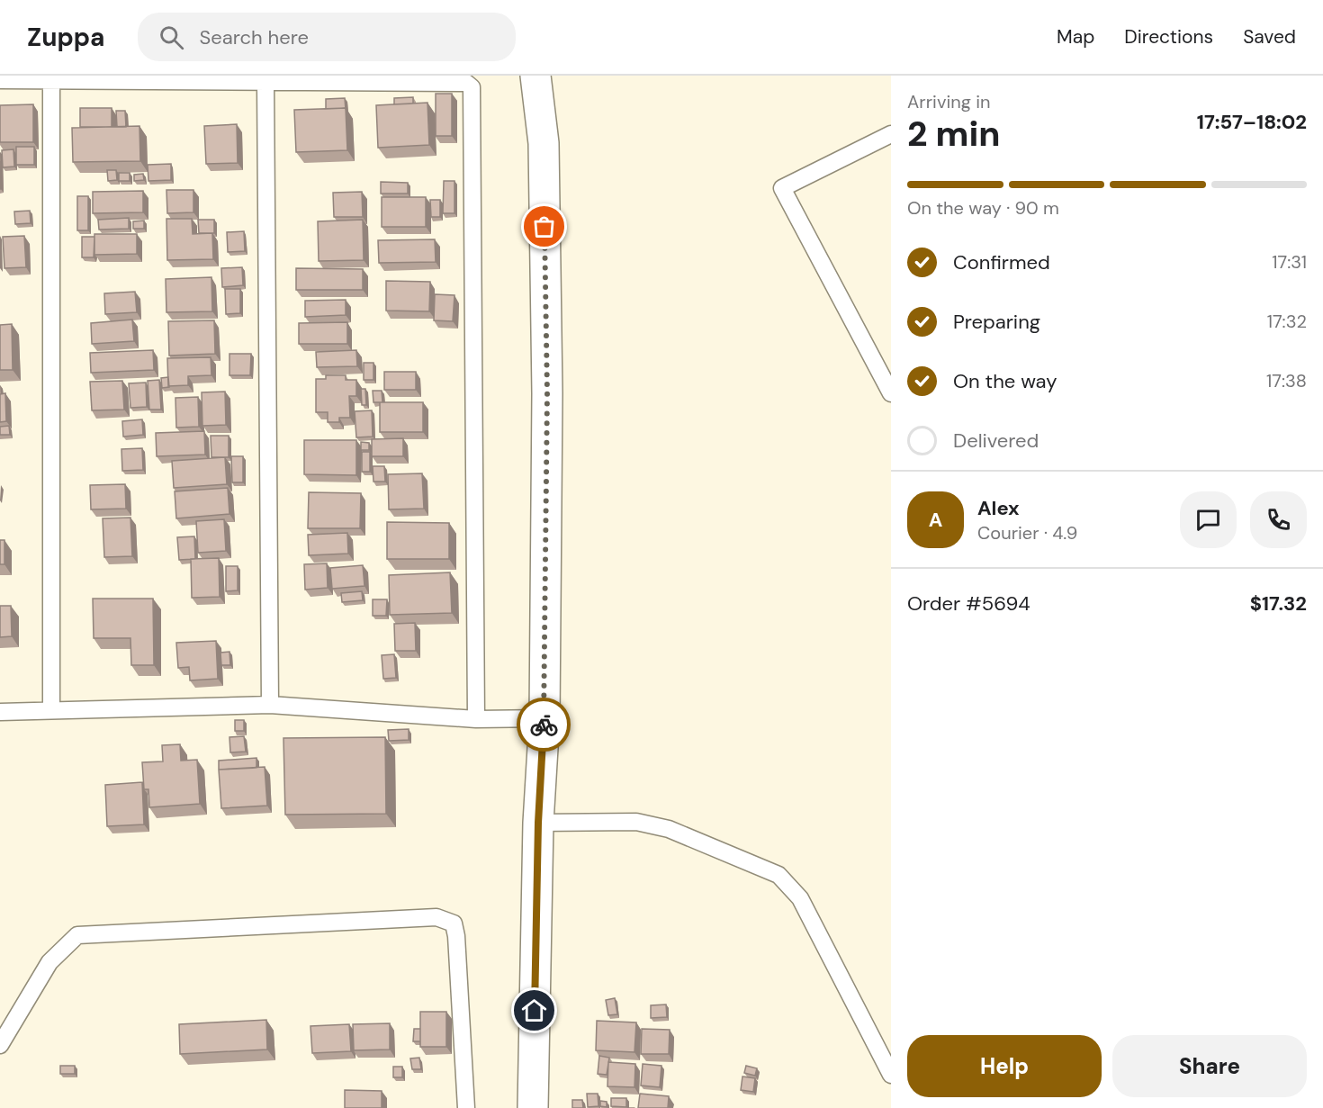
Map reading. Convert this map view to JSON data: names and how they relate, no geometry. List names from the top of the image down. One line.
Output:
{"page":{"header":"Zuppa","search":"Search here","nav":["Map","Directions","Saved"],"heading":["2 min","Arriving in","17:57–18:02"],"panel":["Alex","Courier · 4.9","Order #5694","$17.32"],"bar":"On the way · 90 m","list":[["Confirmed","17:31"],["Preparing","17:32"],["On the way","17:38"],"Delivered"],"round":"A","buttons":["Help","Share"]}}
